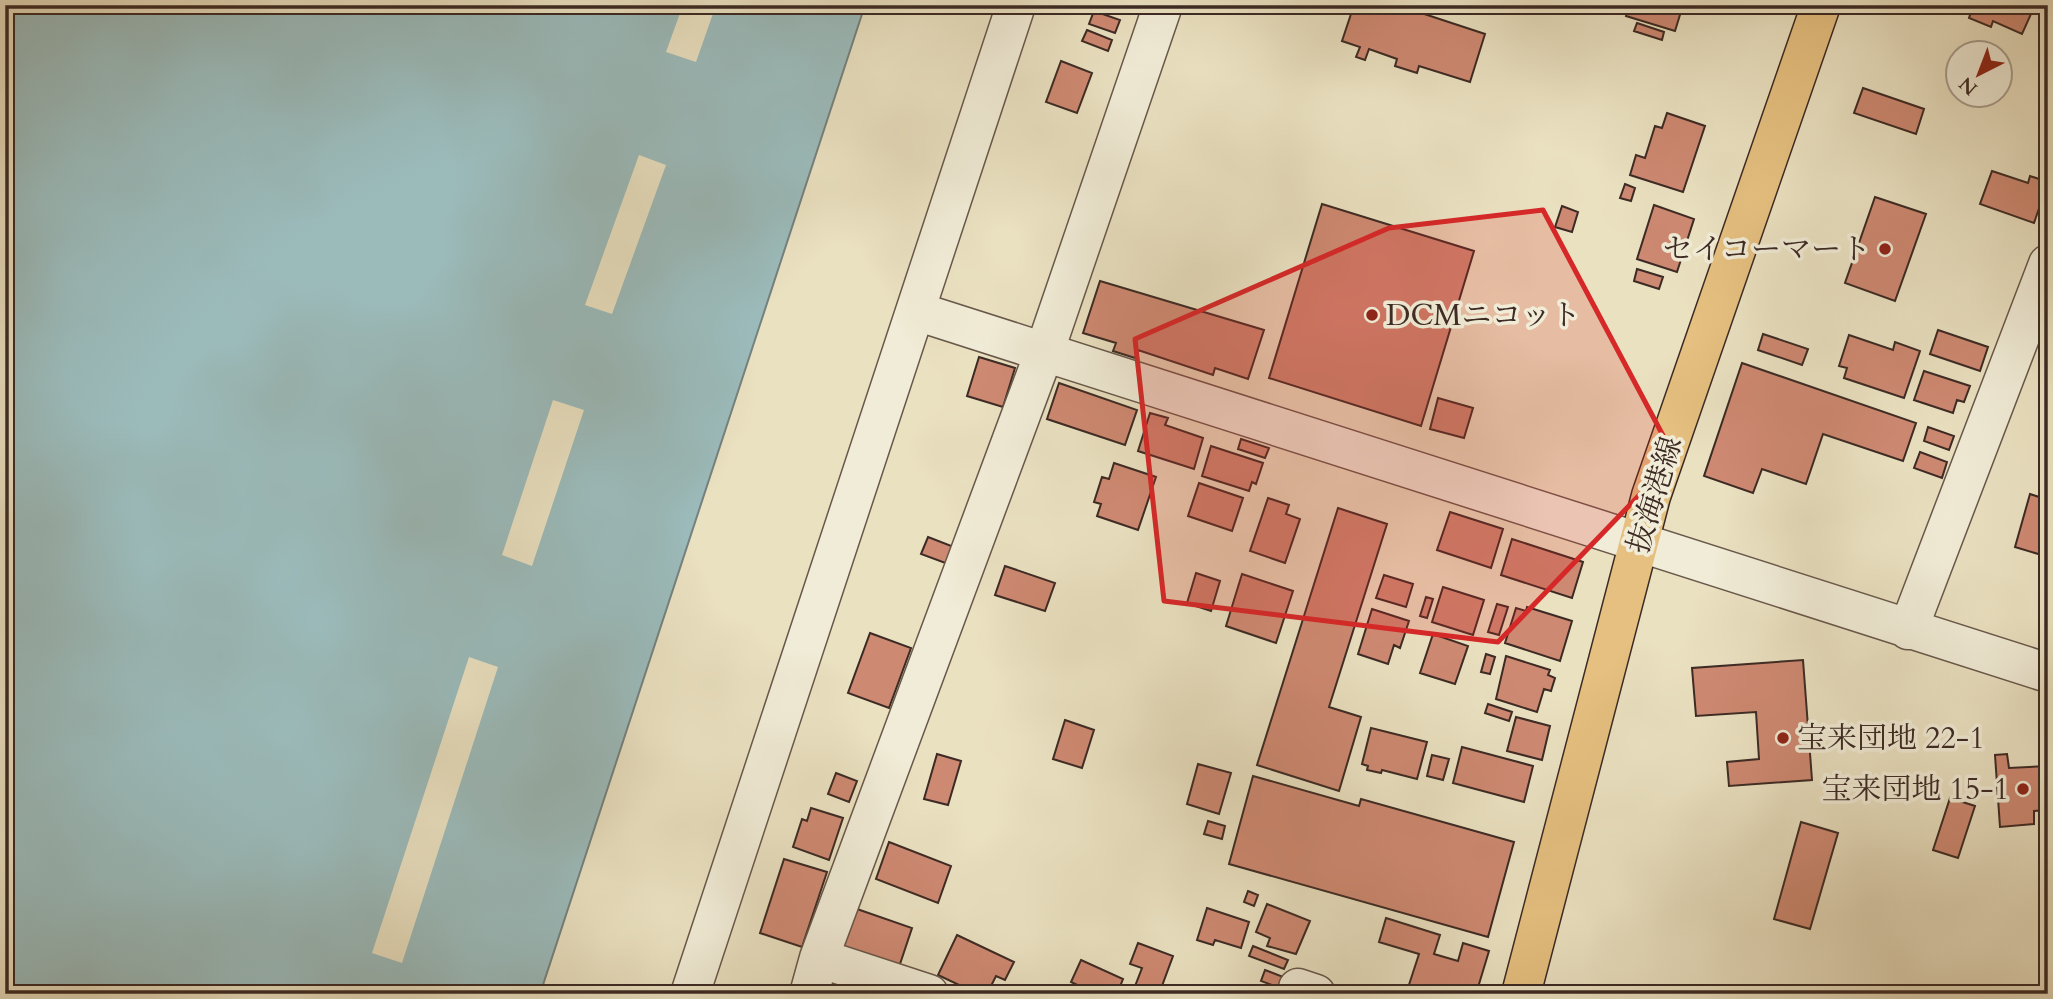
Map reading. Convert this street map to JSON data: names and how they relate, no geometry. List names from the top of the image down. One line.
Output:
{"streets":{"main road":["抜海港線"]},"places":["セイコーマート","DCMニコット","宝来団地 22-1","宝来団地 15-1"],"north":"bottom left"}
